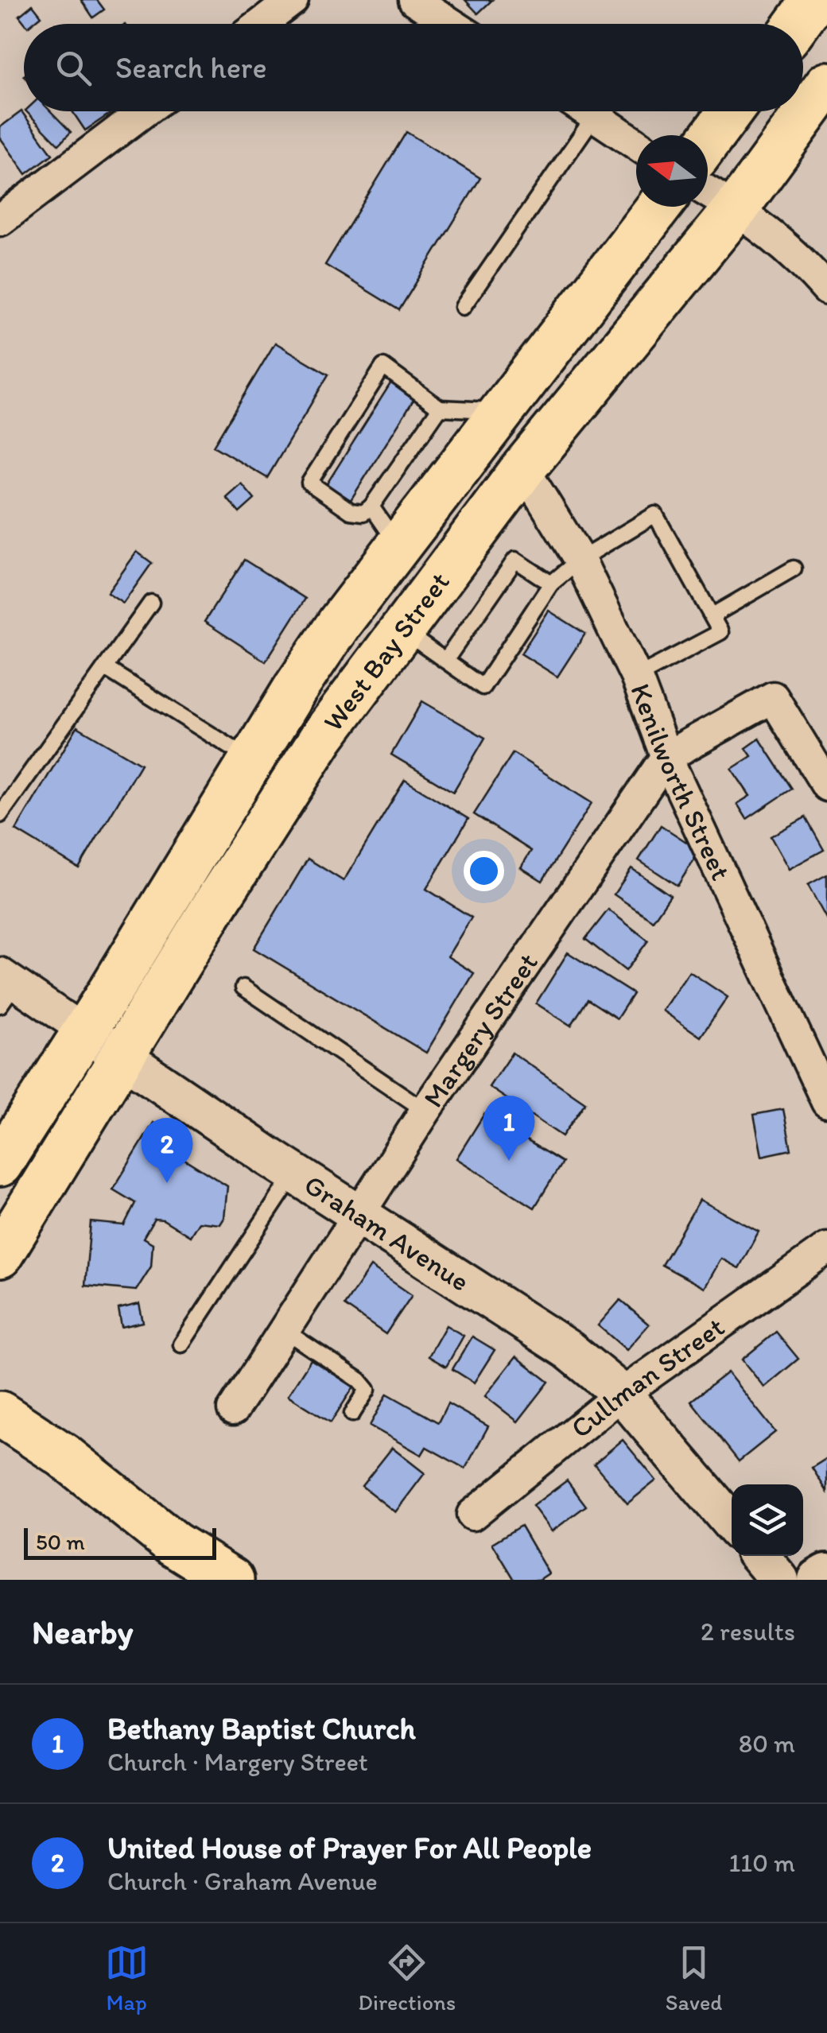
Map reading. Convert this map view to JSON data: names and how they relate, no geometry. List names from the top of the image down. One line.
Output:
{"streets":{"main road":["West Bay Street"],"street":["Kenilworth Street","Margery Street","Graham Avenue","Cullman Street"]},"crossings":[["West Bay Street","Kenilworth Street"],["West Bay Street","Graham Avenue"],["Kenilworth Street","Margery Street"],["Margery Street","Graham Avenue"],["Graham Avenue","Cullman Street"]],"scale_bar":"50 m","north":"left","page":{"search":"Search here","pins":["1","2"],"scale":"50 m","heading":["Nearby","2 results"],"list":[{"mark":"1","name":"Bethany Baptist Church","note":"Church · Margery Street","value":"80 m"},{"mark":"2","name":"United House of Prayer For All People","note":"Church · Graham Avenue","value":"110 m"}],"nav":["Map","Directions","Saved"]}}
